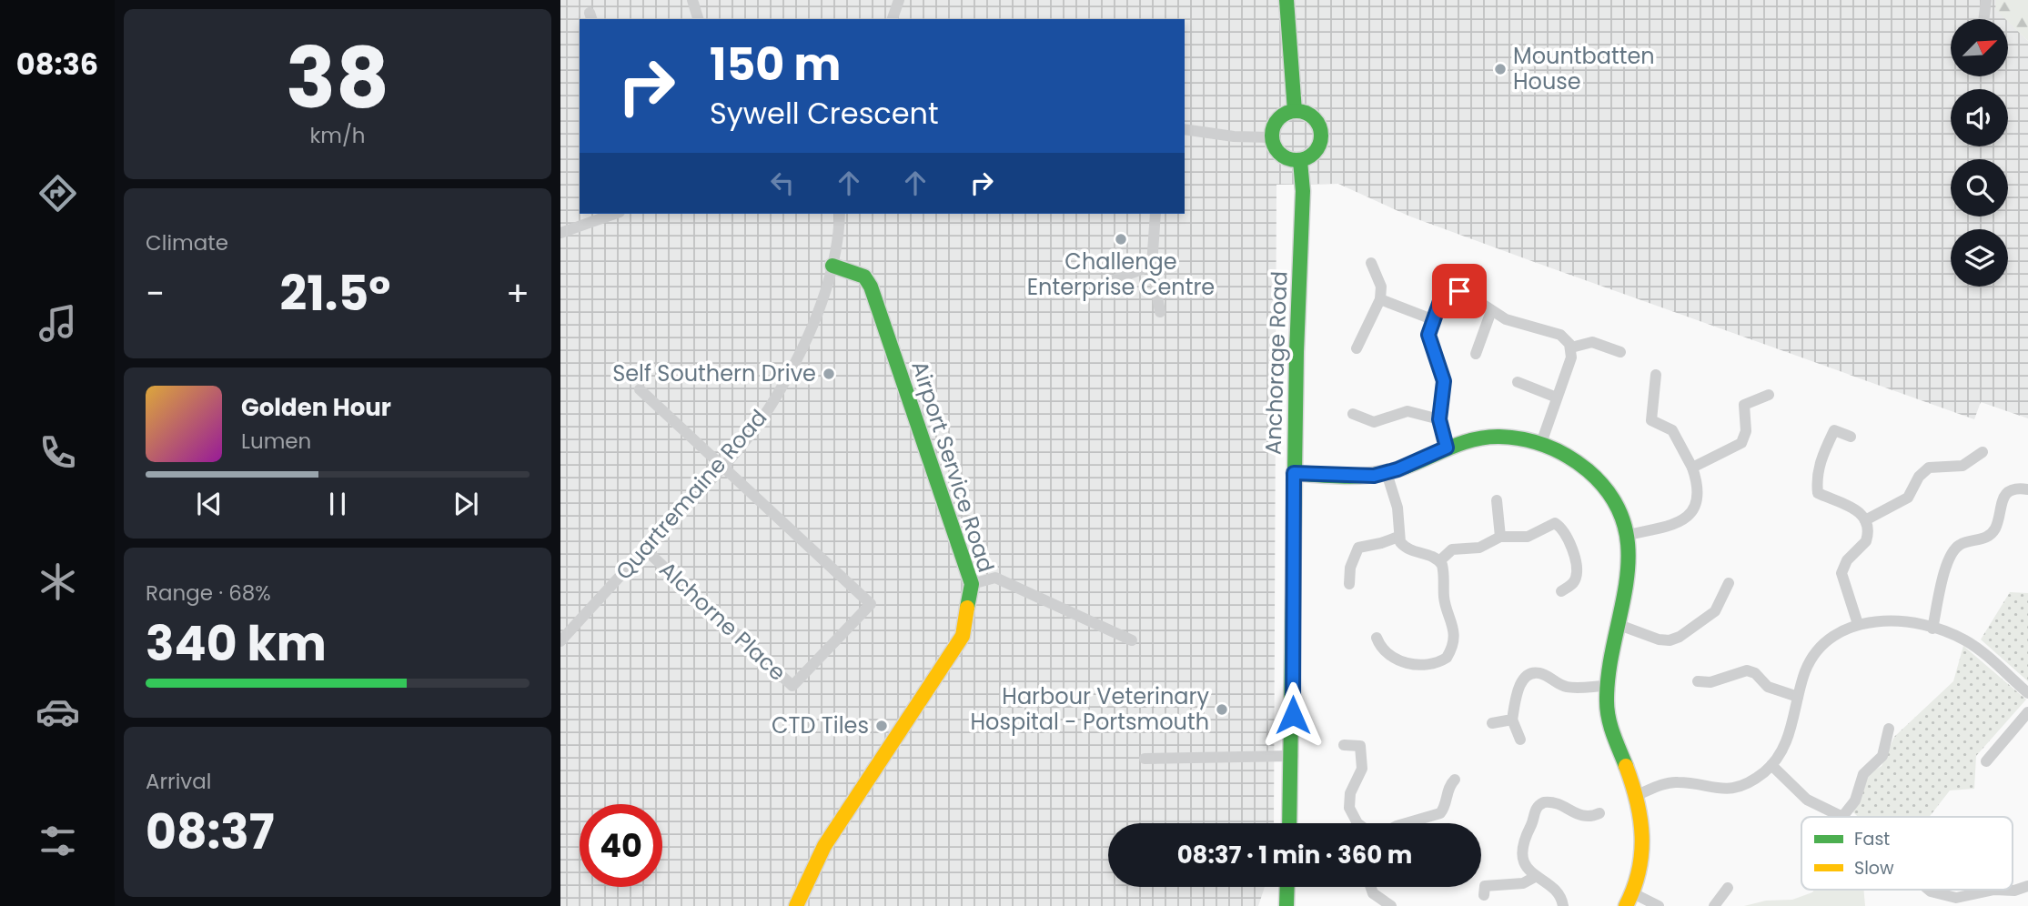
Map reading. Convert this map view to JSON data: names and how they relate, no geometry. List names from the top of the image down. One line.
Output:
{"streets":{"street":["Anchorage Road","Airport Service Road","Quartremaine Road","Alchorne Place"]},"crossings":[["Airport Service Road","Quartremaine Road"],["Quartremaine Road","Alchorne Place"]],"places":["Mountbatten House","Challenge Enterprise Centre","Self Southern Drive","Harbour Veterinary Hospital - Portsmouth","CTD Tiles"],"legend":["Fast","Slow"],"north":"top right","page":{"tabs":"08:36","tile":[["38","km/h"],"Climate",["Range · 68%","340 km"],["Arrival","08:37"]],"turn":["150 m","Sywell Crescent"],"heat":["−","21.5°","+"],"song":["Golden Hour","Lumen"],"limit":"40","trip":"08:37 · 1 min · 360 m"}}
